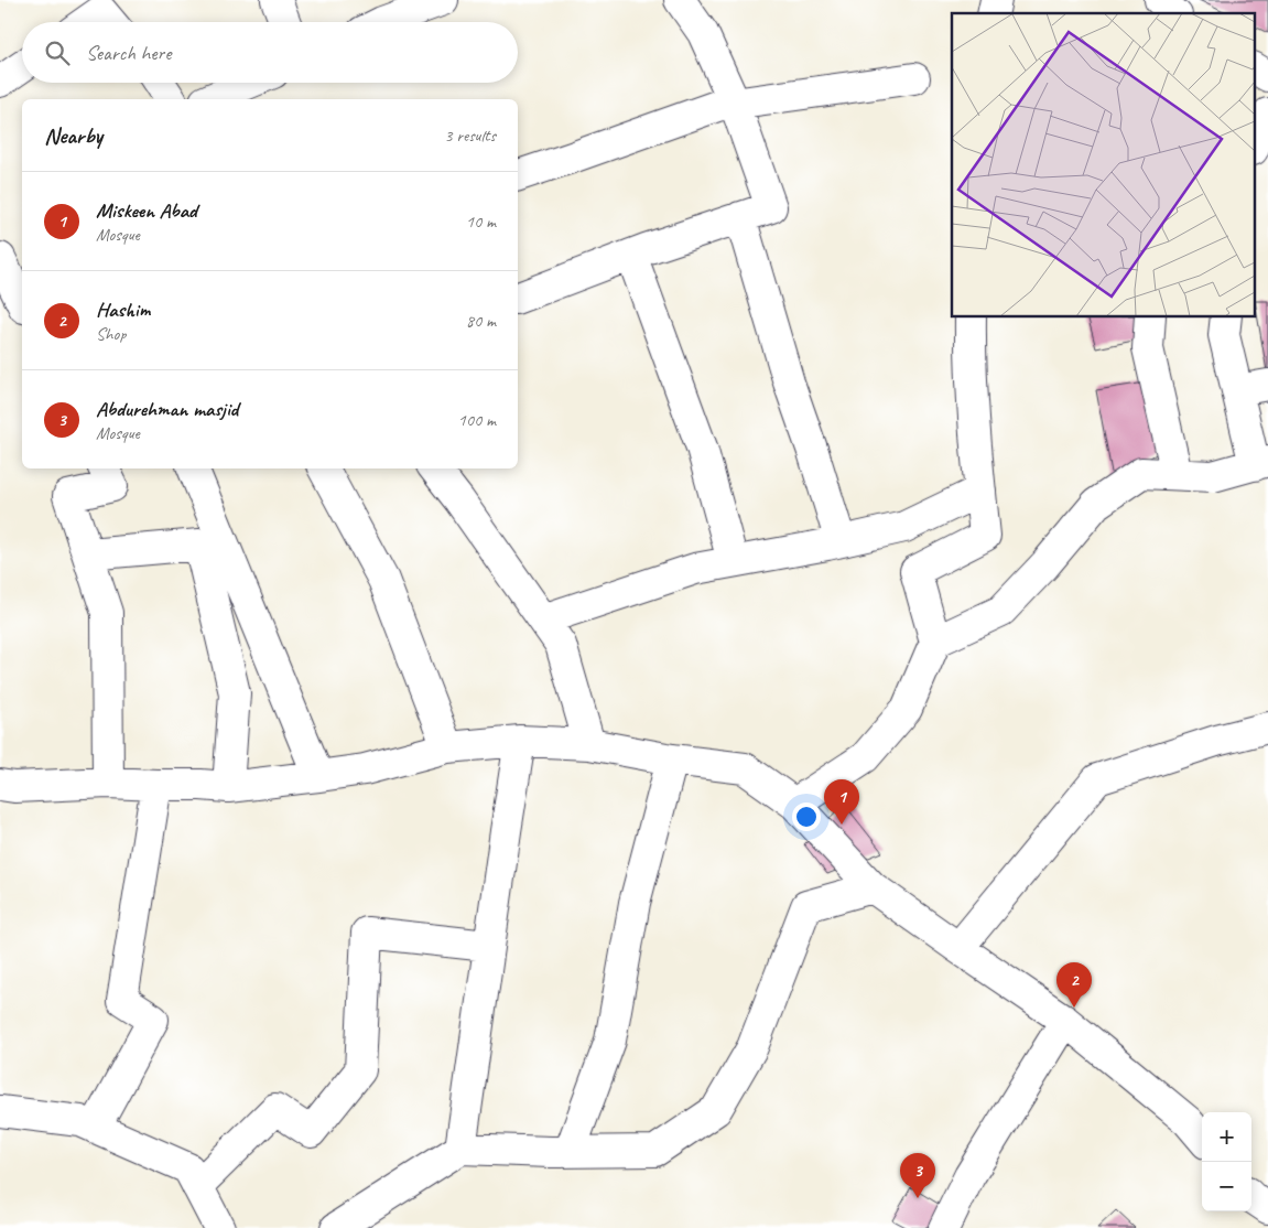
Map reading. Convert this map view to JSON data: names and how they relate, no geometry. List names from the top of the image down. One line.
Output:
{"page":{"search":"Search here","heading":["Nearby","3 results"],"list":[{"mark":"1","name":"Miskeen Abad","note":"Mosque","value":"10 m"},{"mark":"2","name":"Hashim","note":"Shop","value":"80 m"},{"mark":"3","name":"Abdurehman masjid","note":"Mosque","value":"100 m"}],"pins":["1","2","3"],"map_buttons":["+","−"]}}
